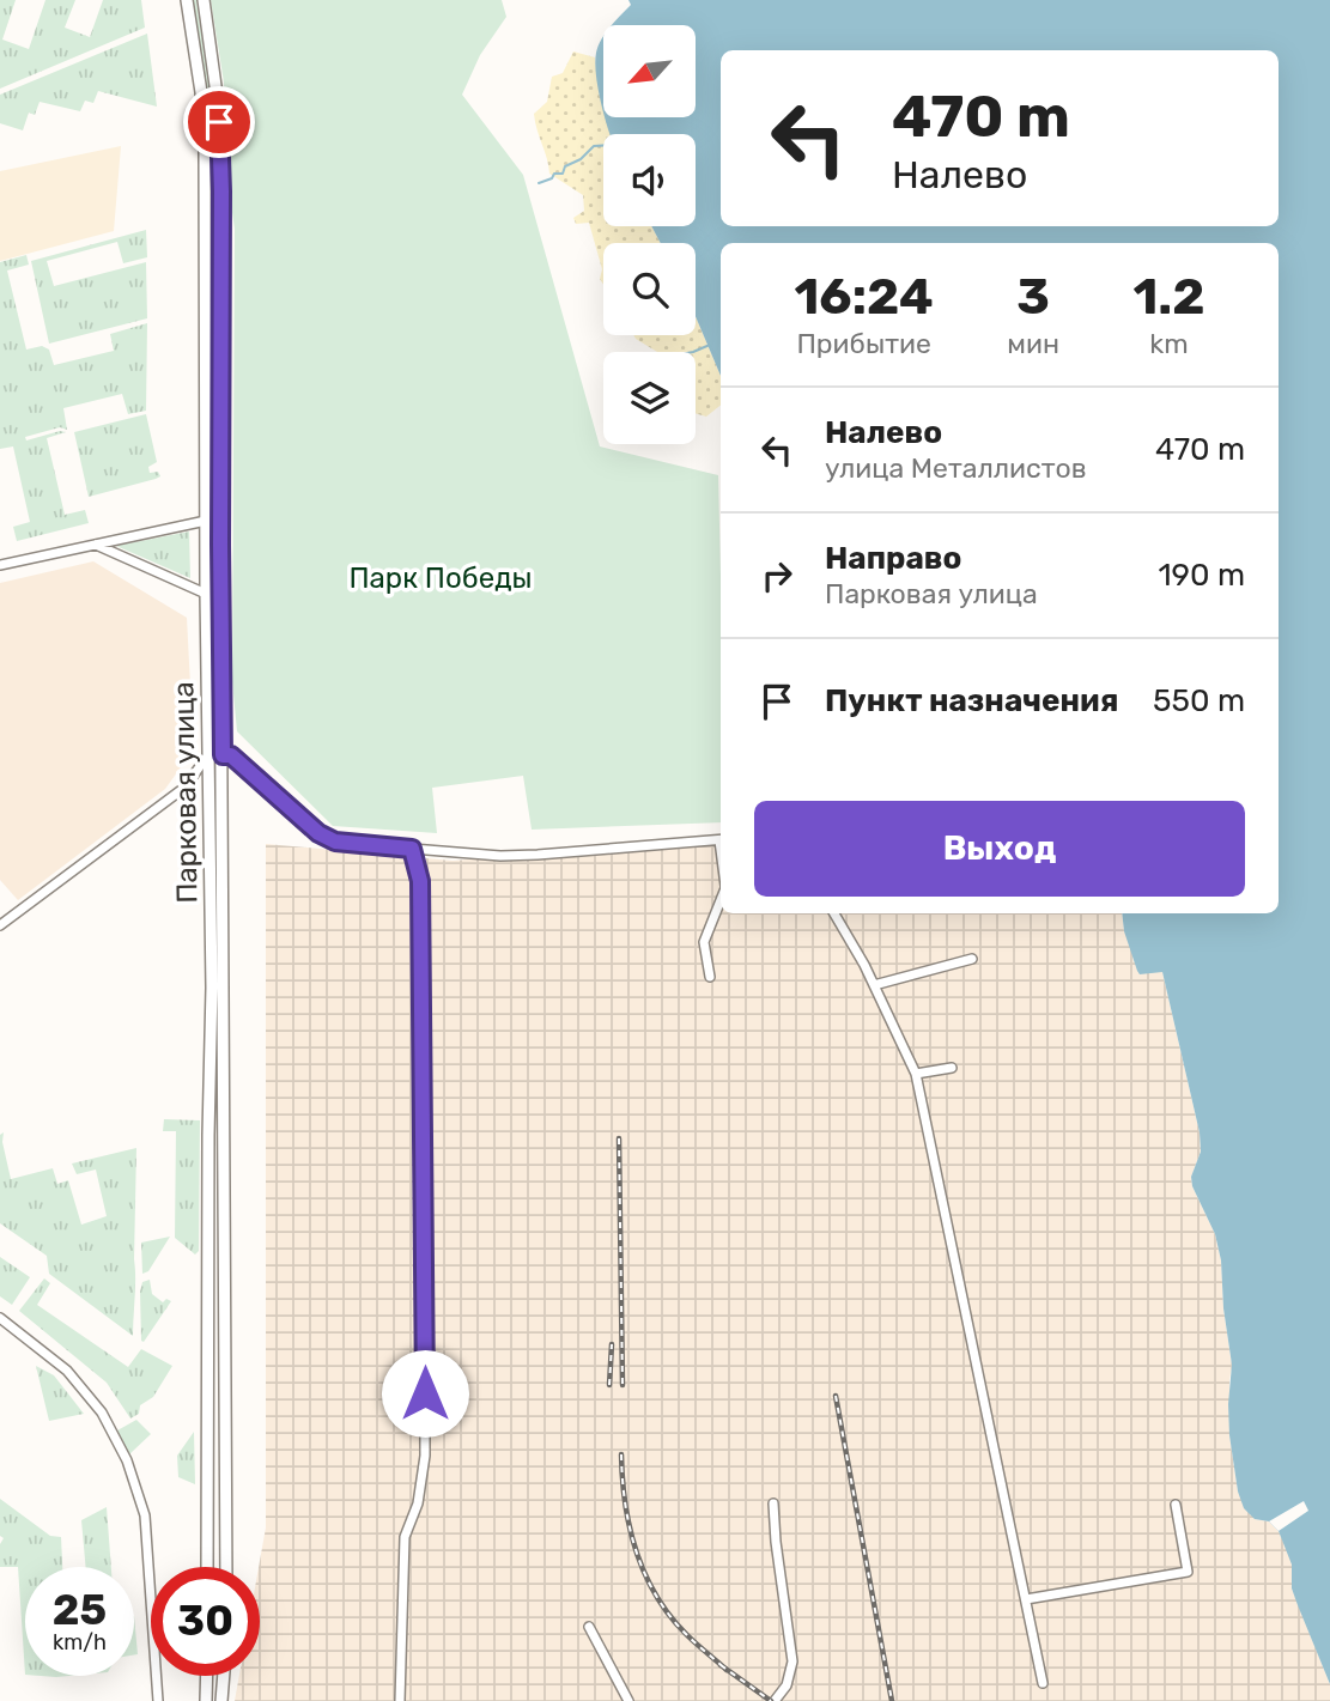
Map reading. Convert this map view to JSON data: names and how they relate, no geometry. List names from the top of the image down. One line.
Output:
{"streets":{"main road":["Парковая улица"]},"parks":["Парк Победы"],"north":"bottom left","page":{"turn":["470 m","Налево"],"eta":["16:24","Прибытие","3","мин","1.2","km"],"list":[{"name":"Налево","note":"улица Металлистов","value":"470 m"},{"name":"Направо","note":"Парковая улица","value":"190 m"},{"name":"Пункт назначения","value":"550 m"}],"buttons":"Выход","speed":"25 km/h","limit":"30"}}
